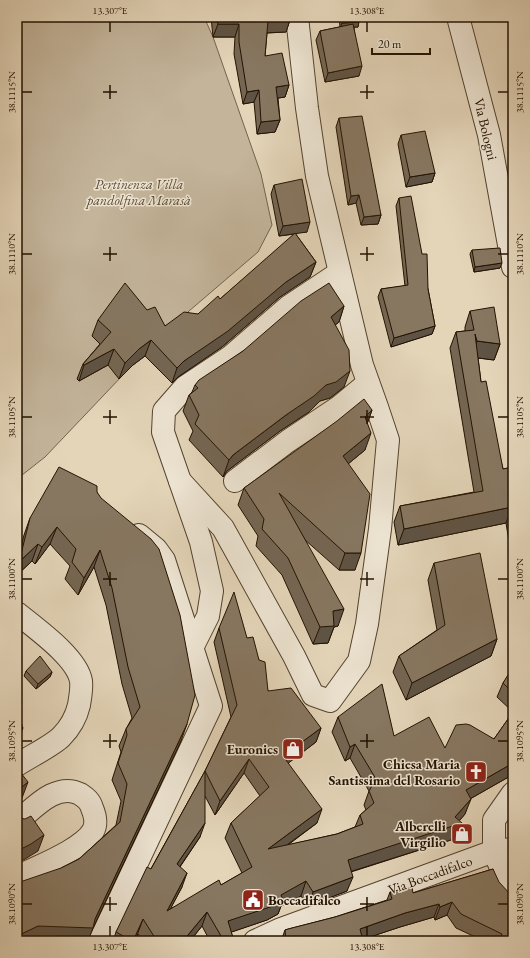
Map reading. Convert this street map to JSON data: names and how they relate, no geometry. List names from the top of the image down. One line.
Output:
{"streets":{"street":["Via Bologni","Via Boccadifalco"]},"parks":["Pertinenza Villa pandolfina Marasà"],"places":{"shop":["Euronics","Alberelli Virgilio"],"church":["Chiesa Maria Santissima del Rosario"],"public building":["Boccadifalco"]},"scale_bar":"20 m","coordinates":["13.307°E","13.308°E","38.1115°N","38.1110°N","38.1105°N","38.1100°N","38.1095°N","38.1090°N"]}
